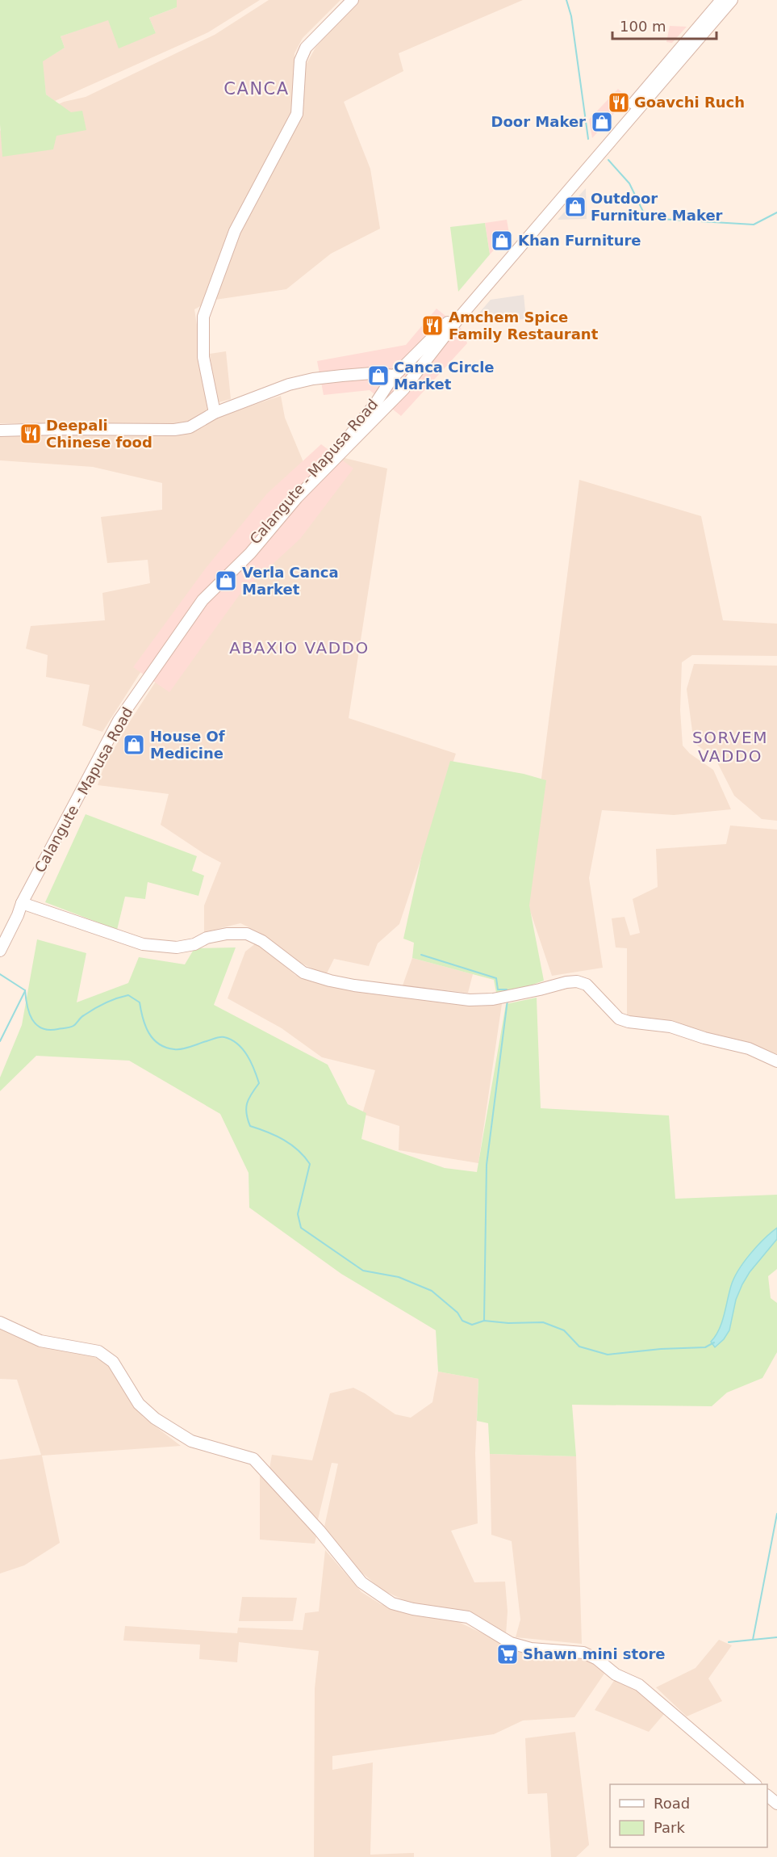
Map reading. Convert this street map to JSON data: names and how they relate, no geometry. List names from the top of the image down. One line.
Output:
{"streets":{"street":["Calangute - Mapusa Road"]},"districts":["CANCA","ABAXIO VADDO","SORVEM VADDO"],"places":{"restaurant":["Goavchi Ruch","Amchem Spice Family Restaurant","Deepali Chinese food"],"shop":["Door Maker","Outdoor Furniture Maker","Khan Furniture","Canca Circle Market","Verla Canca Market","House Of Medicine"],"supermarket":["Shawn mini store"]},"legend":["Road","Park"],"scale_bar":"100 m"}
